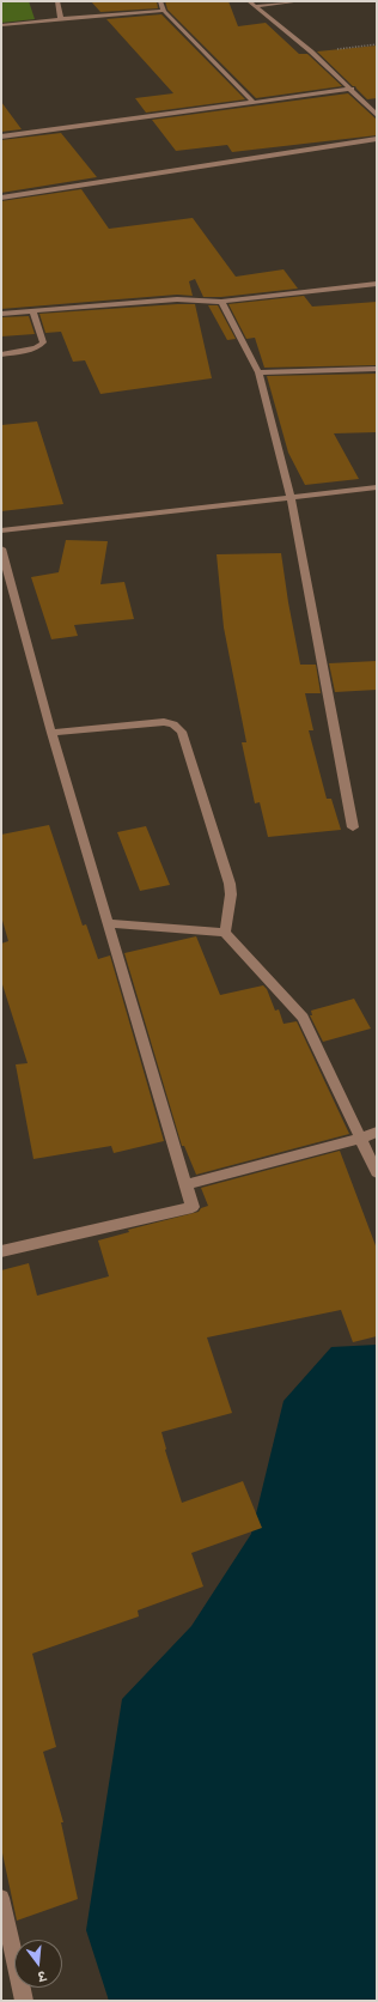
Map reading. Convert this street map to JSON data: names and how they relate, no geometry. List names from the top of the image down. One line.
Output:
{"north":"bottom"}
